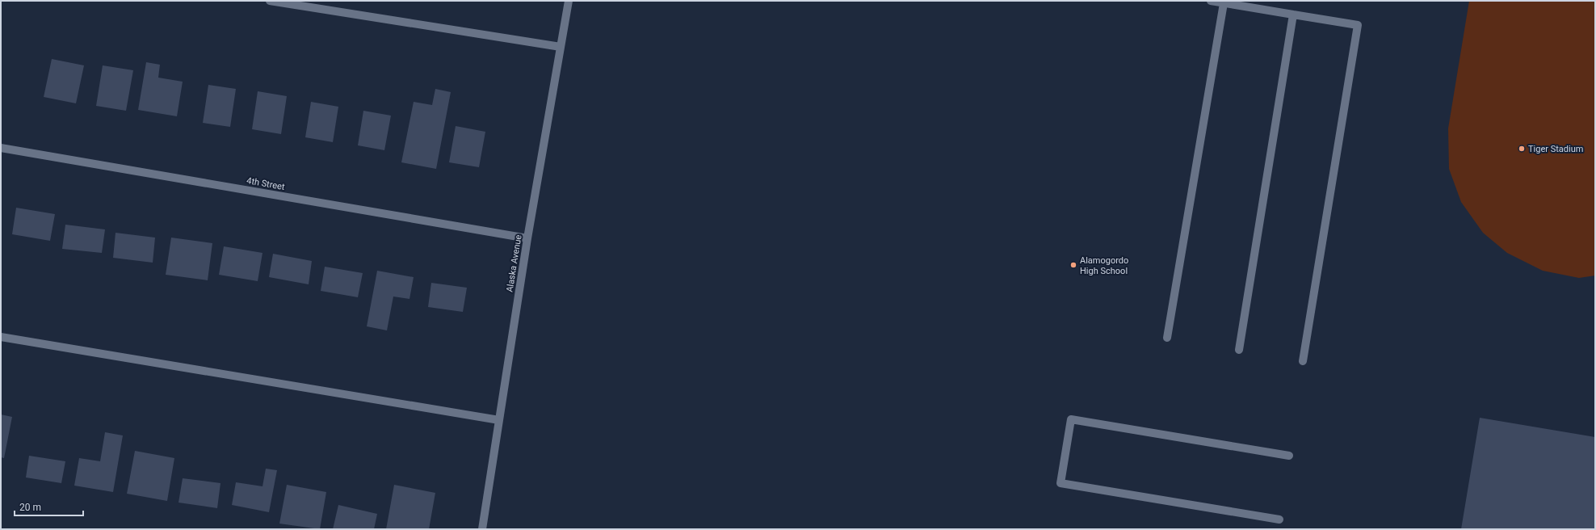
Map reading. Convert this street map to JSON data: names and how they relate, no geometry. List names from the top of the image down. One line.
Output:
{"streets":{"street":["4th Street","Alaska Avenue"]},"crossings":[["4th Street","Alaska Avenue"]],"places":["Tiger Stadium","Alamogordo High School"],"scale_bar":"20 m"}
